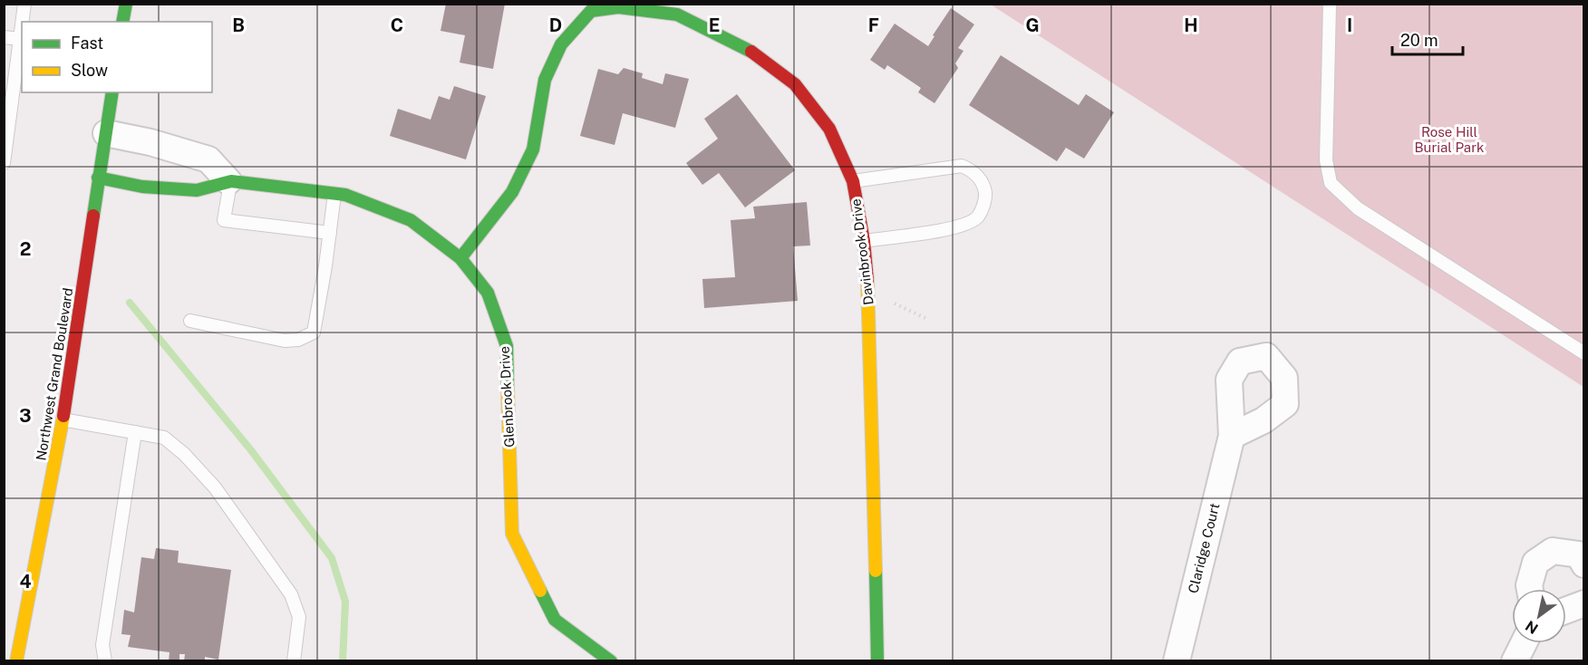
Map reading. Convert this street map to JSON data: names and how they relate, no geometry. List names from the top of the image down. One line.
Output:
{"streets":{"street":["Davinbrook Drive","Northwest Grand Boulevard","Glenbrook Drive","Claridge Court"]},"crossings":[["Davinbrook Drive","Glenbrook Drive"],["Northwest Grand Boulevard","Glenbrook Drive"]],"parks":["Rose Hill Burial Park"],"legend":["Fast","Slow"],"scale_bar":"20 m","north":"bottom left","grid":{"columns":["B","C","D","E","F","G","H","I"],"rows":["2","3","4"]}}
